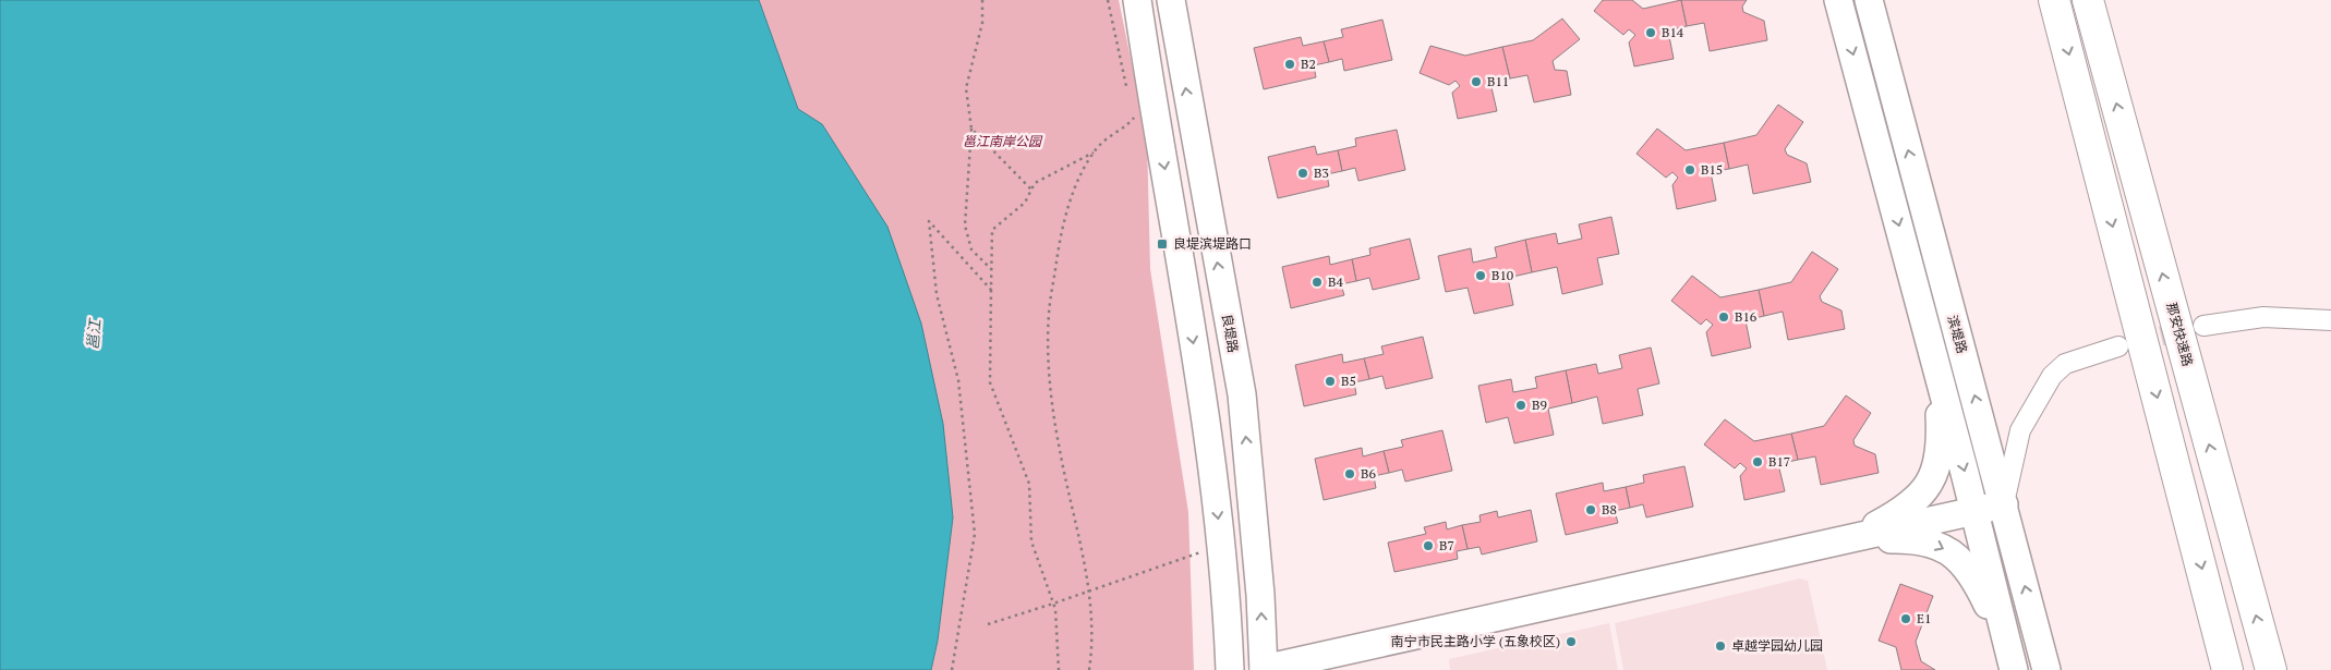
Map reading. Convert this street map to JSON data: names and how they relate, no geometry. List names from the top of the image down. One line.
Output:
{"streets":{"highway":["那安快速路"],"street":["良堤路","滨堤路"]},"water":["邕江"],"parks":["邕江南岸公园"],"places":{"other":["B14","B2","B11","B15","B3","B10","B4","B16","B5","B9","B17","B6","B8","B7","E1","南宁市民主路小学 (五象校区)","卓越学园幼儿园"],"transit":["良堤滨堤路口"]}}
